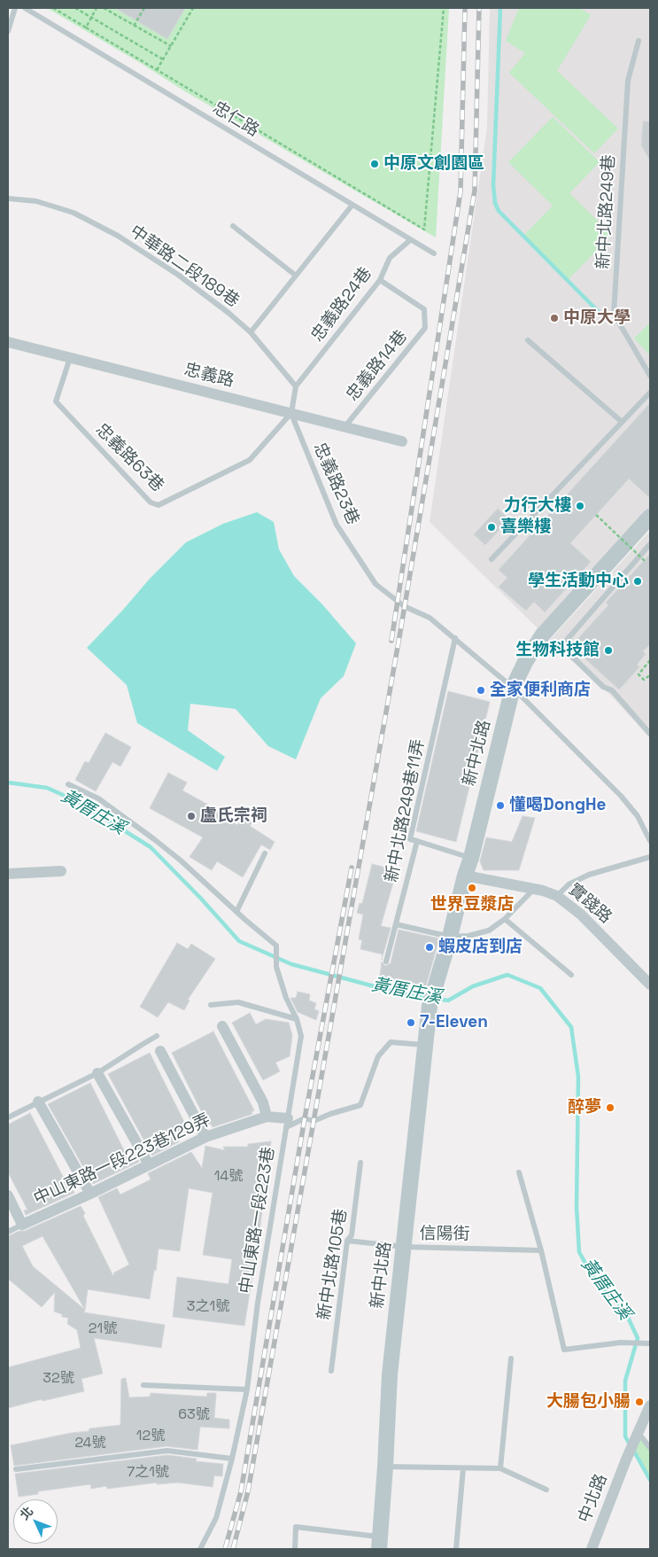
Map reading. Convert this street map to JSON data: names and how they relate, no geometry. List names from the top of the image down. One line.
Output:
{"streets":{"street":["忠義路","新中北路","實踐路","中山東路一段223巷129弄","中北路"],"lane":["忠仁路","新中北路249巷","中華路二段189巷","忠義路24巷","忠義路14巷","忠義路63巷","忠義路23巷","新中北路249巷11弄","中山東路一段223巷","信陽街","新中北路105巷"]},"crossings":[["忠仁路","忠義路24巷"],["中華路二段189巷","忠義路24巷"],["忠義路24巷","忠義路14巷"],["忠義路14巷","忠義路"],["忠義路","忠義路63巷"],["忠義路","忠義路23巷"],["忠義路63巷","忠義路23巷"],["忠義路23巷","新中北路249巷11弄"],["新中北路","實踐路"],["新中北路","信陽街"],["中山東路一段223巷129弄","中山東路一段223巷"],["信陽街","新中北路105巷"]],"water":["黃厝庄溪"],"places":["中原文創園區","中原大學","力行大樓","喜樂樓","學生活動中心","生物科技館","全家便利商店","懂喝DongHe","盧氏宗祠","世界豆漿店","蝦皮店到店","7-Eleven","醉夢","大腸包小腸"],"house_numbers":["14號","3之1號","21號","32號","63號","12號","24號","7之1號"],"north":"top left"}
